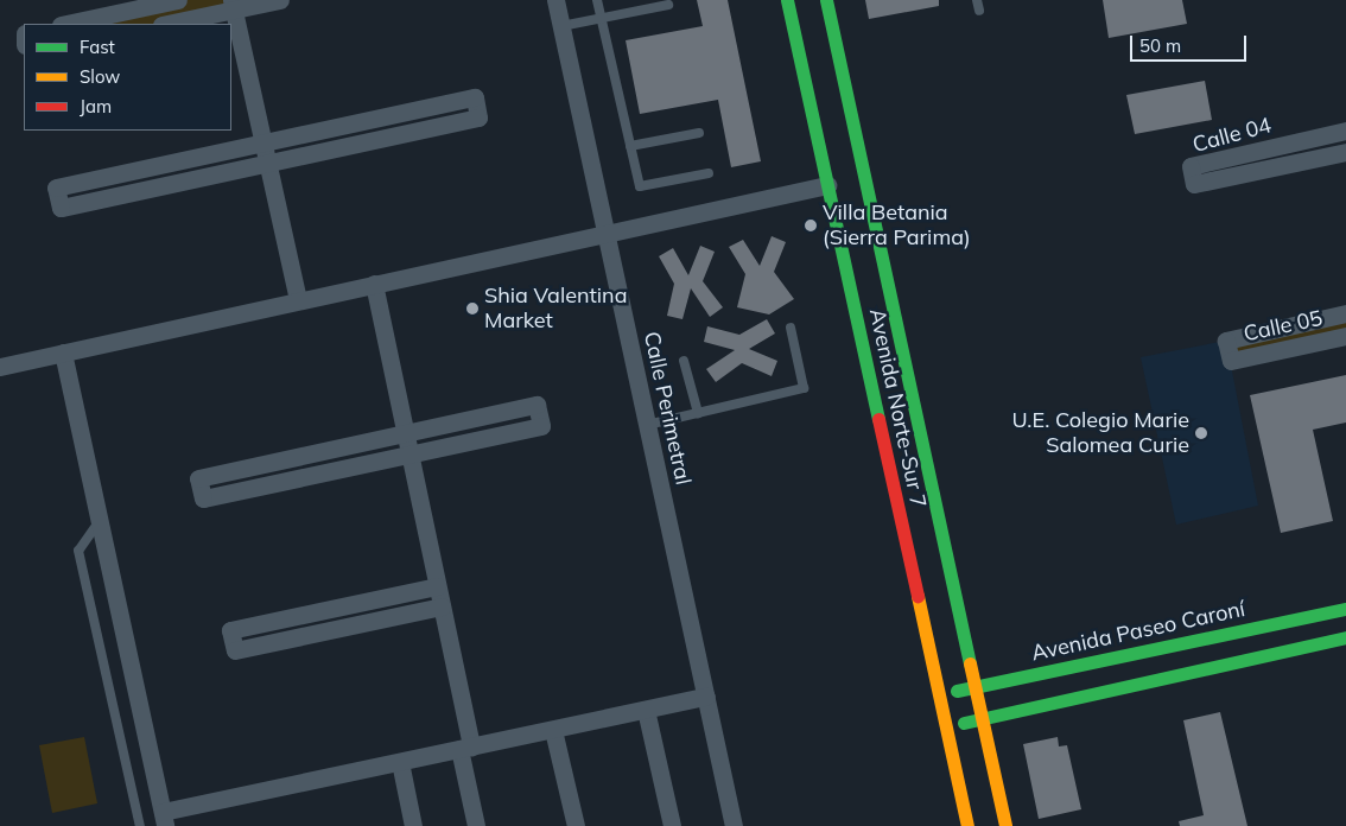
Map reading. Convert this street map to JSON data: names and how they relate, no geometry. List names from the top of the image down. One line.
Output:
{"streets":{"main road":["Avenida Norte-Sur 7","Avenida Paseo Caroní"],"street":["Calle 04","Calle 05","Calle Perimetral"]},"crossings":[["Avenida Norte-Sur 7","Avenida Paseo Caroní"]],"places":["Villa Betania (Sierra Parima)","Shia Valentina Market","U.E. Colegio Marie Salomea Curie"],"legend":["Fast","Slow","Jam"],"scale_bar":"50 m"}
